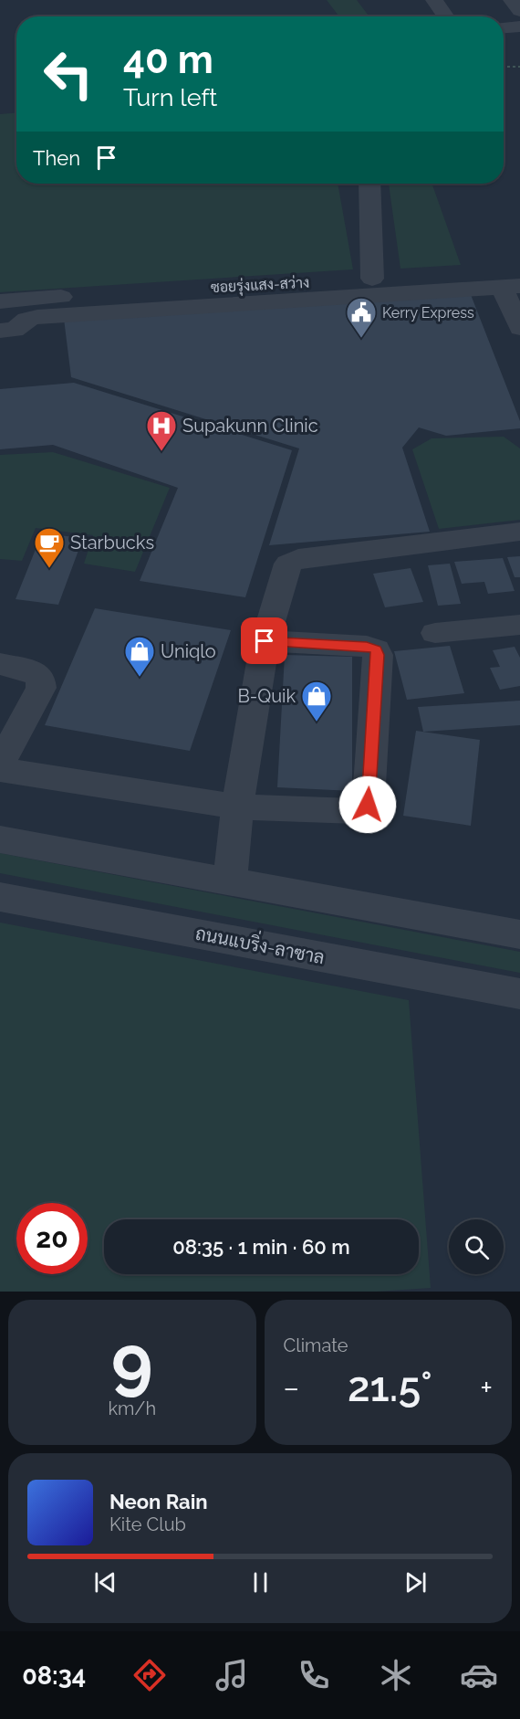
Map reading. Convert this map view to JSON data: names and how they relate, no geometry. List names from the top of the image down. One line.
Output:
{"streets":{"street":["ซอยรุ่งแสง-สว่าง","ถนนแบริ่ง-ลาซาล"]},"places":{"public building":["Kerry Express"],"hospital":["Supakunn Clinic"],"cafe":["Starbucks"],"shop":["Uniqlo","B-Quik"]},"page":{"turn":["40 m","Turn left"],"then":"Then","limit":"20","trip":"08:35 · 1 min · 60 m","tile":[["9","km/h"],"Climate"],"heat":["−","21.5°","+"],"song":["Neon Rain","Kite Club"],"tabs":"08:34"}}
